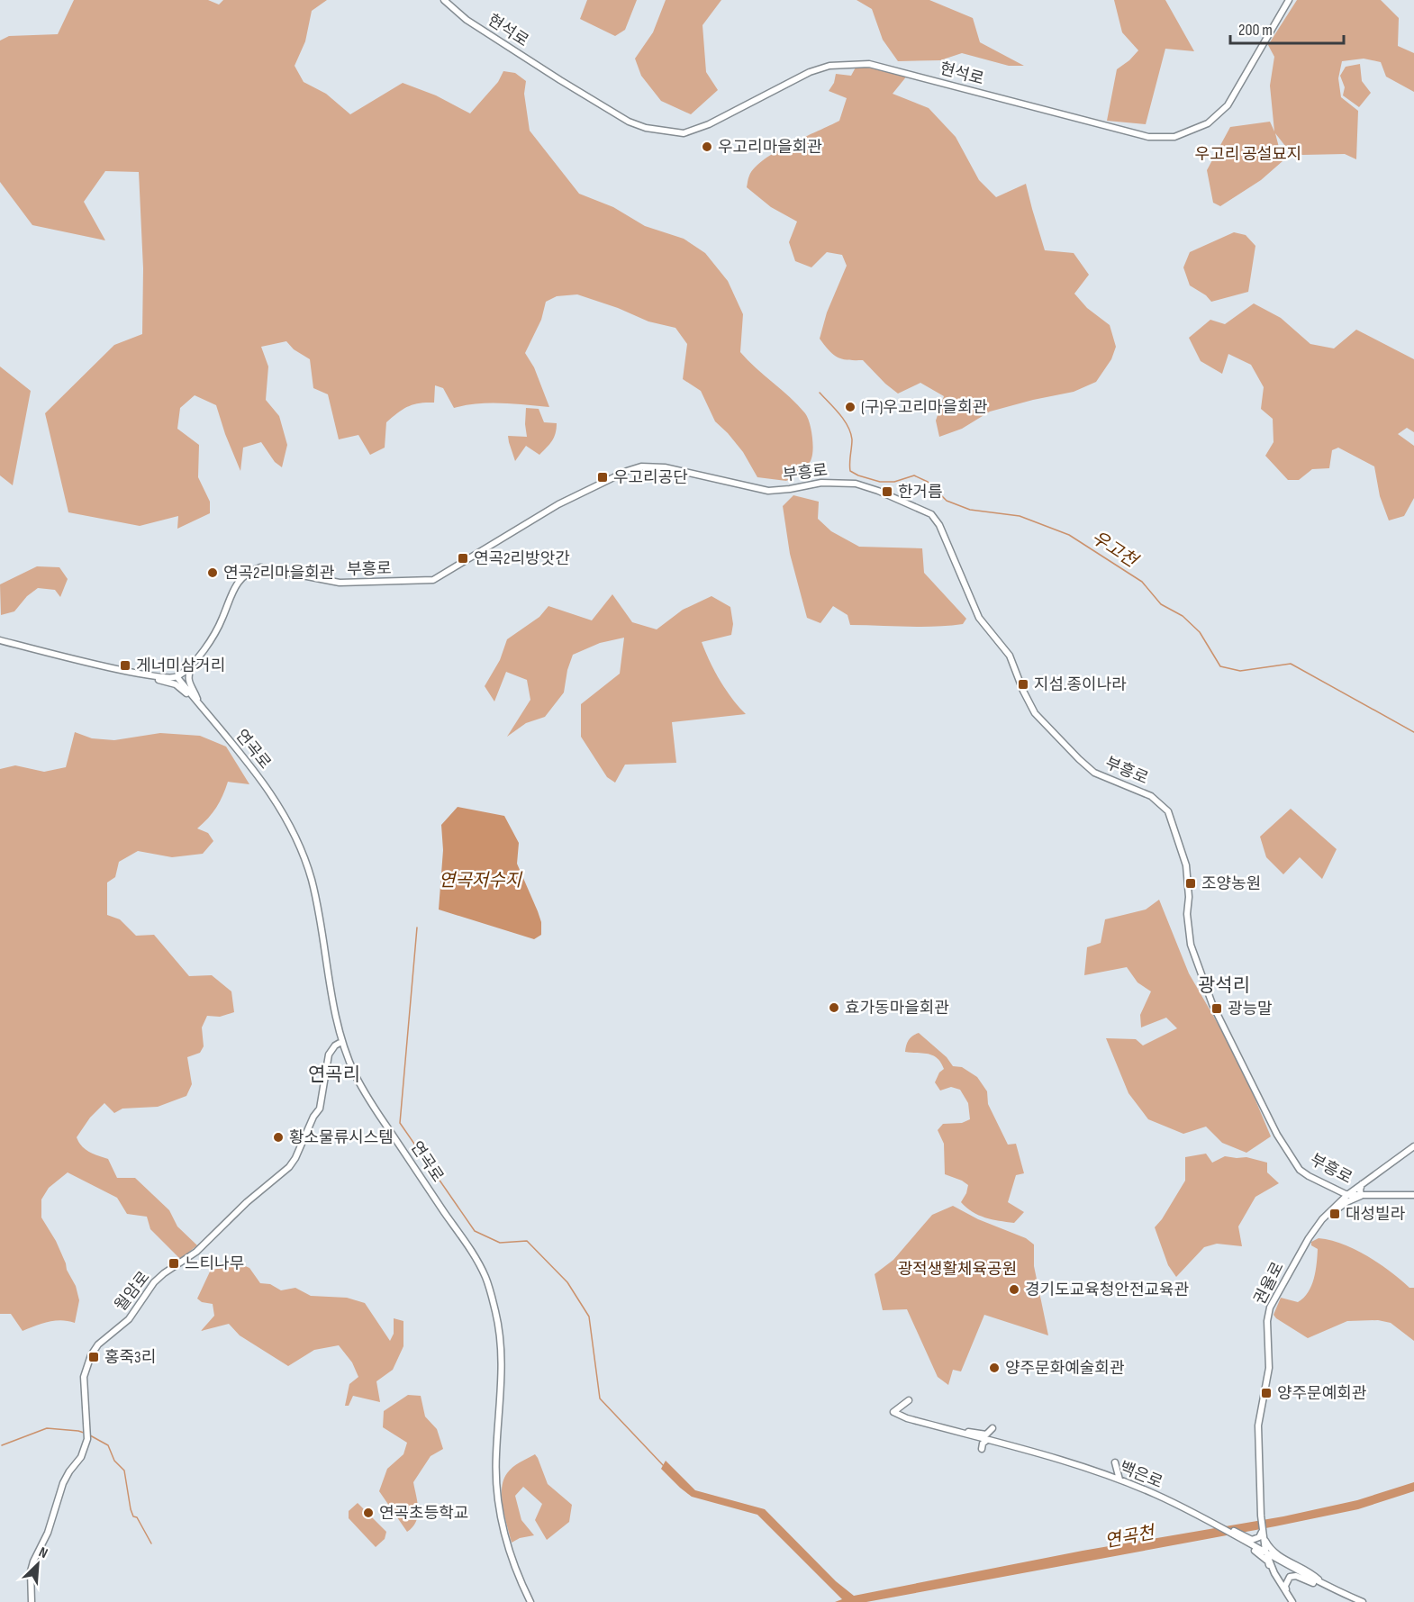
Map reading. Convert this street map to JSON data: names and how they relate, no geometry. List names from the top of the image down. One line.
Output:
{"streets":{"street":["현석로","부흥로","연곡로","권율로","월암로","백은로"]},"crossings":[["부흥로","연곡로"],["부흥로","권율로"],["연곡로","월암로"]],"districts":["광석리","연곡리"],"water":["우고천","연곡저수지","연곡천"],"parks":["우고리 공설묘지","광적생활체육공원"],"places":{"other":["우고리마을회관","(구)우고리마을회관","연곡2리마을회관","효가동마을회관","황소물류시스템","경기도교육청안전교육관","양주문화예술회관","연곡초등학교"],"transit":["우고리공단","한거름","연곡2리방앗간","게너미삼거리","지섬.종이나라","조양농원","광능말","대성빌라","느티나무","홍죽3리","양주문예회관"]},"scale_bar":"200 m","north":"top right"}
